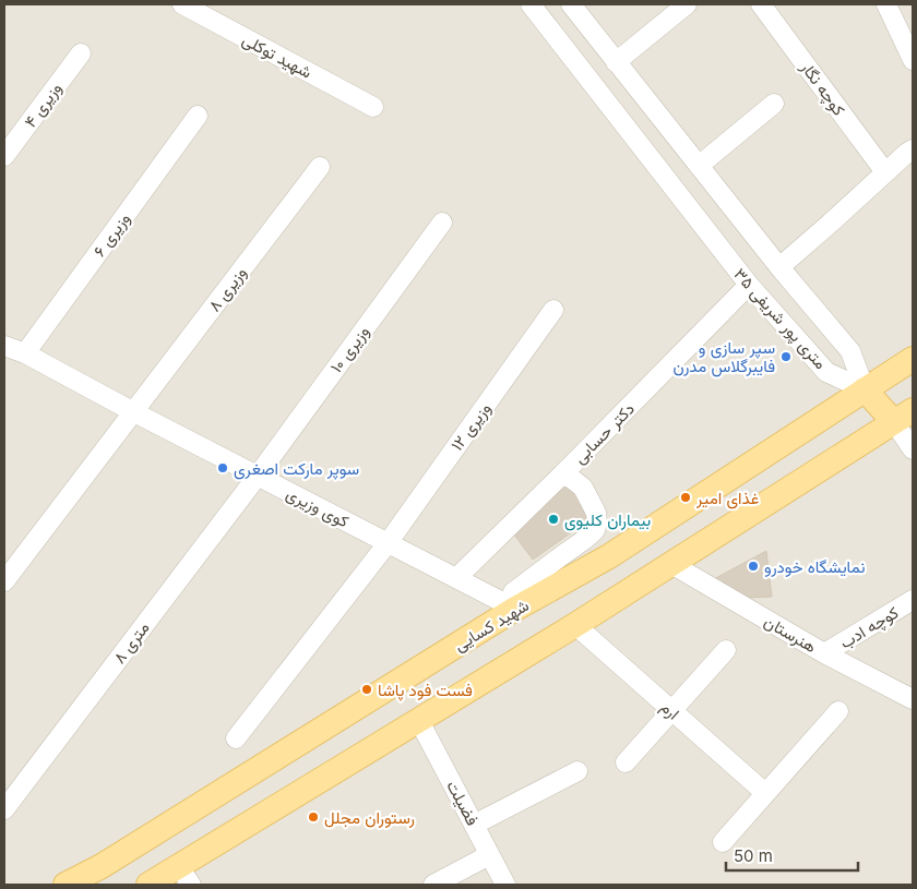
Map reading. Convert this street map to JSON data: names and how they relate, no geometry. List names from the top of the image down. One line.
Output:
{"streets":{"main road":["شهید کسایی"],"street":["شهید توکلی","کوچه نگار","وزیری ۴","وزیری ۶","وزیری ۸","۳۵ متری پور شریفی","وزیری ۱۰","وزيری ۱۲","دکتر حسابی","کوی وزیری","کوچه ادب","هنرستان","متری ۸","ارم","فضیلت"]},"crossings":[["وزیری ۶","کوی وزیری"],["وزیری ۸","کوی وزیری"],["۳۵ متری پور شریفی","دکتر حسابی"],["۳۵ متری پور شریفی","شهید کسایی"],["وزیری ۱۰","کوی وزیری"],["وزیری ۱۰","متری ۸"],["وزيری ۱۲","کوی وزیری"],["دکتر حسابی","کوی وزیری"],["کوی وزیری","شهید کسایی"],["کوی وزیری","متری ۸"],["کوچه ادب","هنرستان"]],"places":["سپر سازی و فایبرگلاس مدرن","سوپر مارکت اصغری","غذای امیر","بیماران کلیوی","نمایشگاه خودرو","فست فود پاشا","رستوران مجلل"],"scale_bar":"50 m"}
